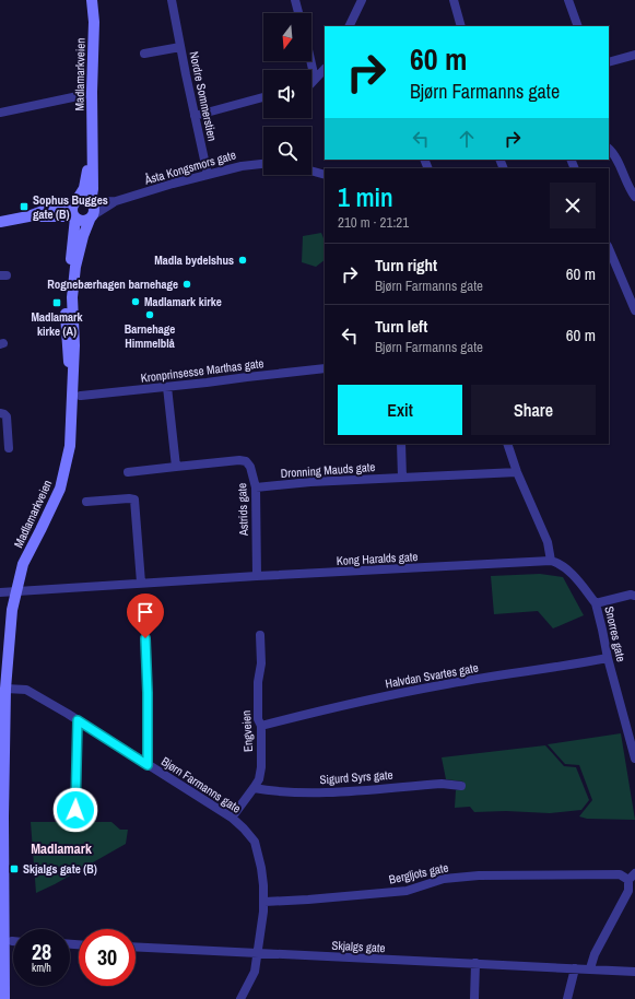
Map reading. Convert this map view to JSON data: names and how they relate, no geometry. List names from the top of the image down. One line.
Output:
{"streets":{"main road":["Madlamarkveien"],"street":["Nordre Sommerstien","Åsta Kongsmors gate","Kronprinsesse Marthas gate","Dronning Mauds gate","Astrids gate","Kong Haralds gate","Snorres gate","Halvdan Svartes gate","Engveien","Sigurd Syrs gate","Bjørn Farmanns gate","Bergljots gate","Skjalgs gate"]},"crossings":[["Madlamarkveien","Åsta Kongsmors gate"],["Madlamarkveien","Kong Haralds gate"],["Madlamarkveien","Bjørn Farmanns gate"],["Nordre Sommerstien","Åsta Kongsmors gate"],["Dronning Mauds gate","Astrids gate"],["Astrids gate","Kong Haralds gate"],["Snorres gate","Halvdan Svartes gate"],["Halvdan Svartes gate","Engveien"],["Engveien","Sigurd Syrs gate"],["Engveien","Bjørn Farmanns gate"],["Bjørn Farmanns gate","Bergljots gate"],["Bjørn Farmanns gate","Skjalgs gate"],["Bergljots gate","Skjalgs gate"]],"districts":["Madlamark"],"places":{"transit":["Sophus Bugges gate (B)","Madlamark kirke (A)","Skjalgs gate (B)"],"other":["Madla bydelshus","Rognebærhagen barnehage","Madlamark kirke","Barnehage Himmelblå"]},"north":"bottom","page":{"turn":["60 m","Bjørn Farmanns gate"],"heading":["1 min","210 m · 21:21"],"list":[{"name":"Turn right","note":"Bjørn Farmanns gate","value":"60 m"},{"name":"Turn left","note":"Bjørn Farmanns gate","value":"60 m"}],"buttons":["Exit","Share"],"speed":"28 km/h","limit":"30"}}
